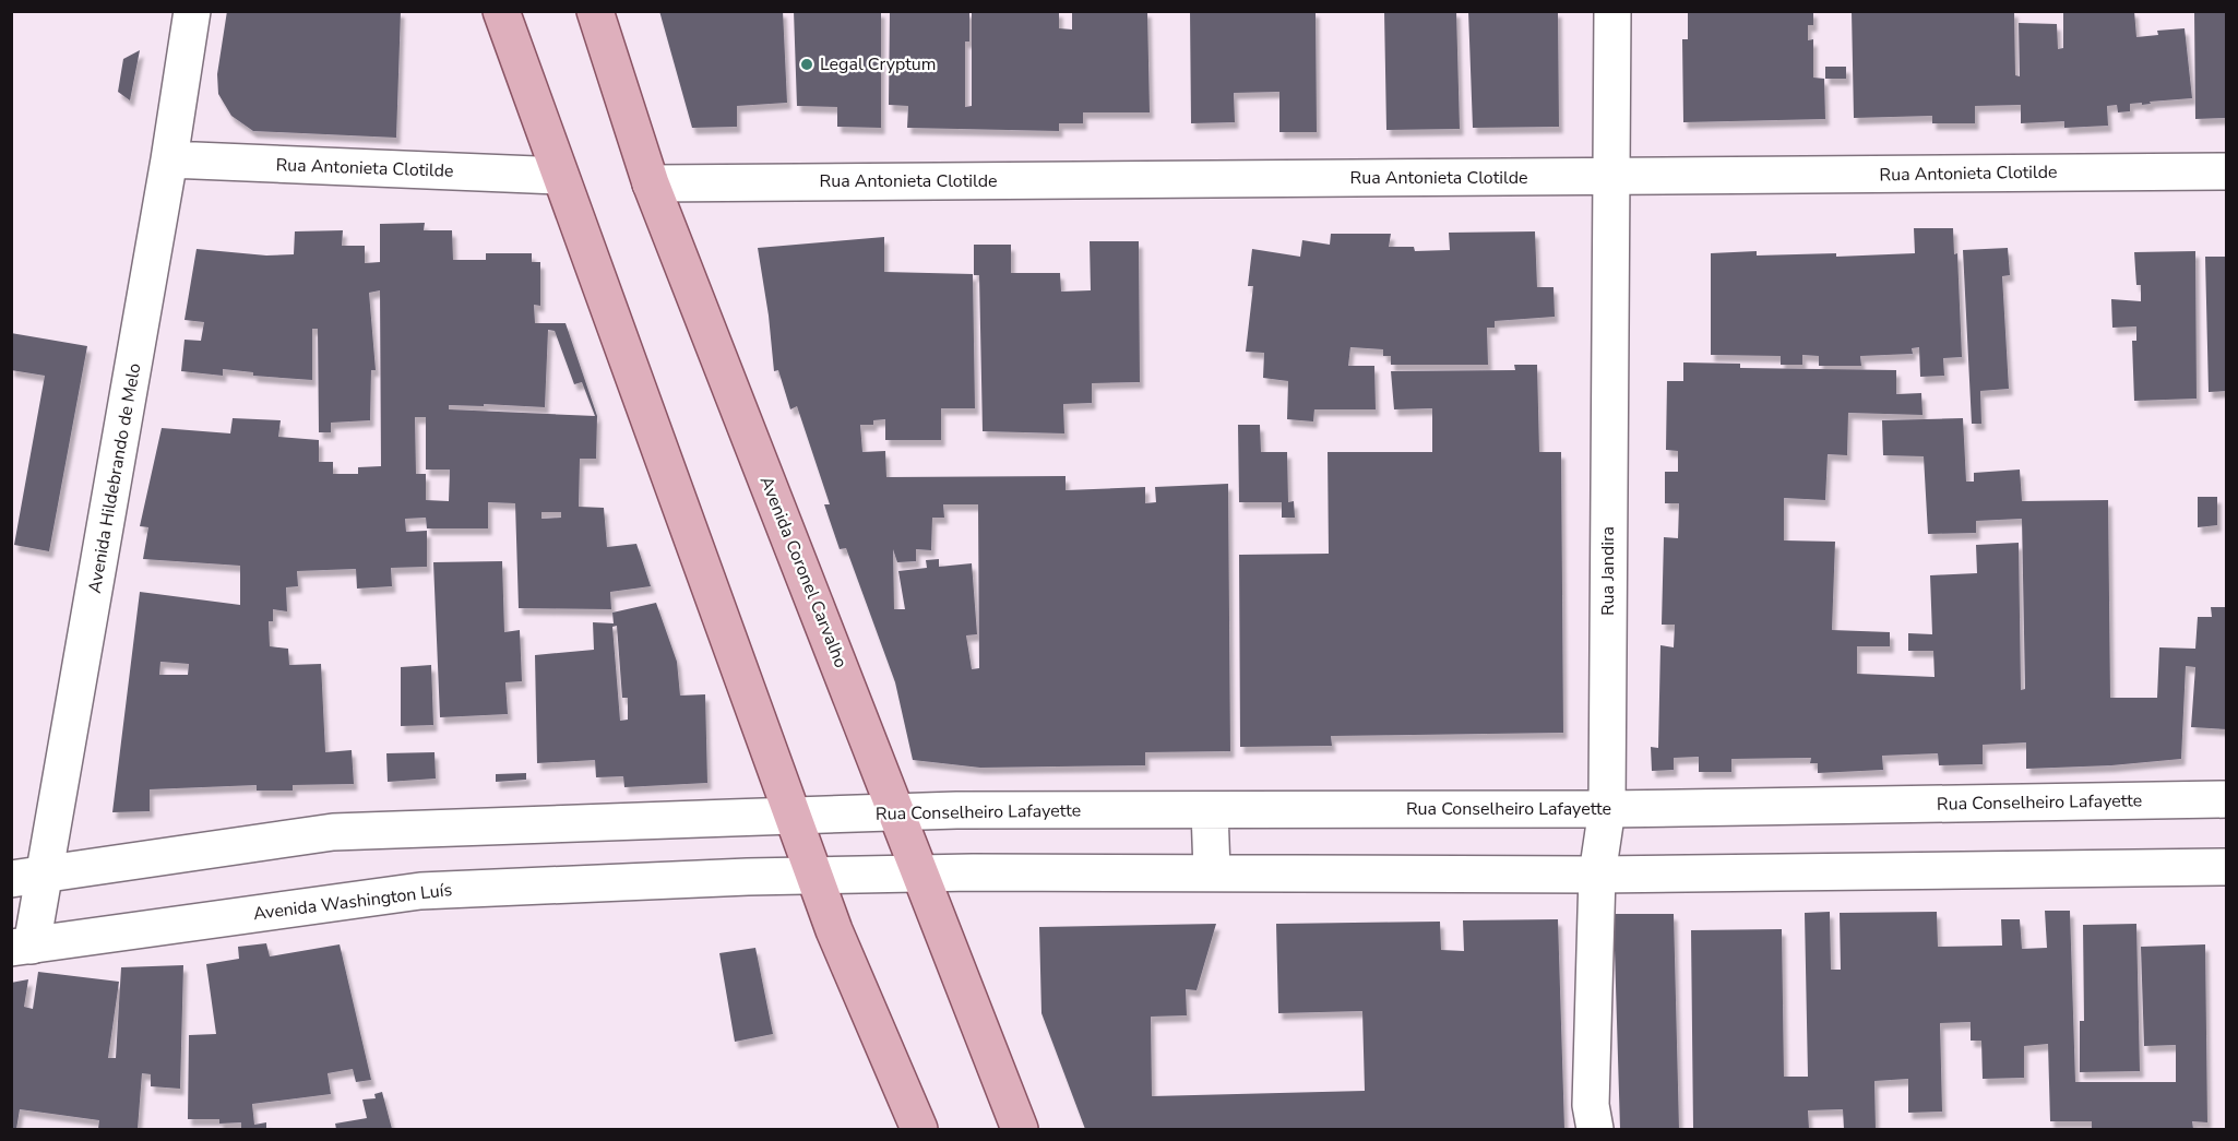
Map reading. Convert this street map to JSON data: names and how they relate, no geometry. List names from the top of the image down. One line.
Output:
{"streets":{"main road":["Avenida Coronel Carvalho"],"street":["Rua Antonieta Clotilde","Avenida Hildebrando de Melo","Rua Jandira","Rua Conselheiro Lafayette","Avenida Washington Luís"]},"crossings":[["Rua Antonieta Clotilde","Avenida Hildebrando de Melo"],["Rua Antonieta Clotilde","Rua Jandira"],["Rua Antonieta Clotilde","Avenida Coronel Carvalho"],["Avenida Hildebrando de Melo","Avenida Washington Luís"],["Rua Jandira","Rua Conselheiro Lafayette"],["Avenida Coronel Carvalho","Rua Conselheiro Lafayette"]],"places":["Legal Cryptum"]}
